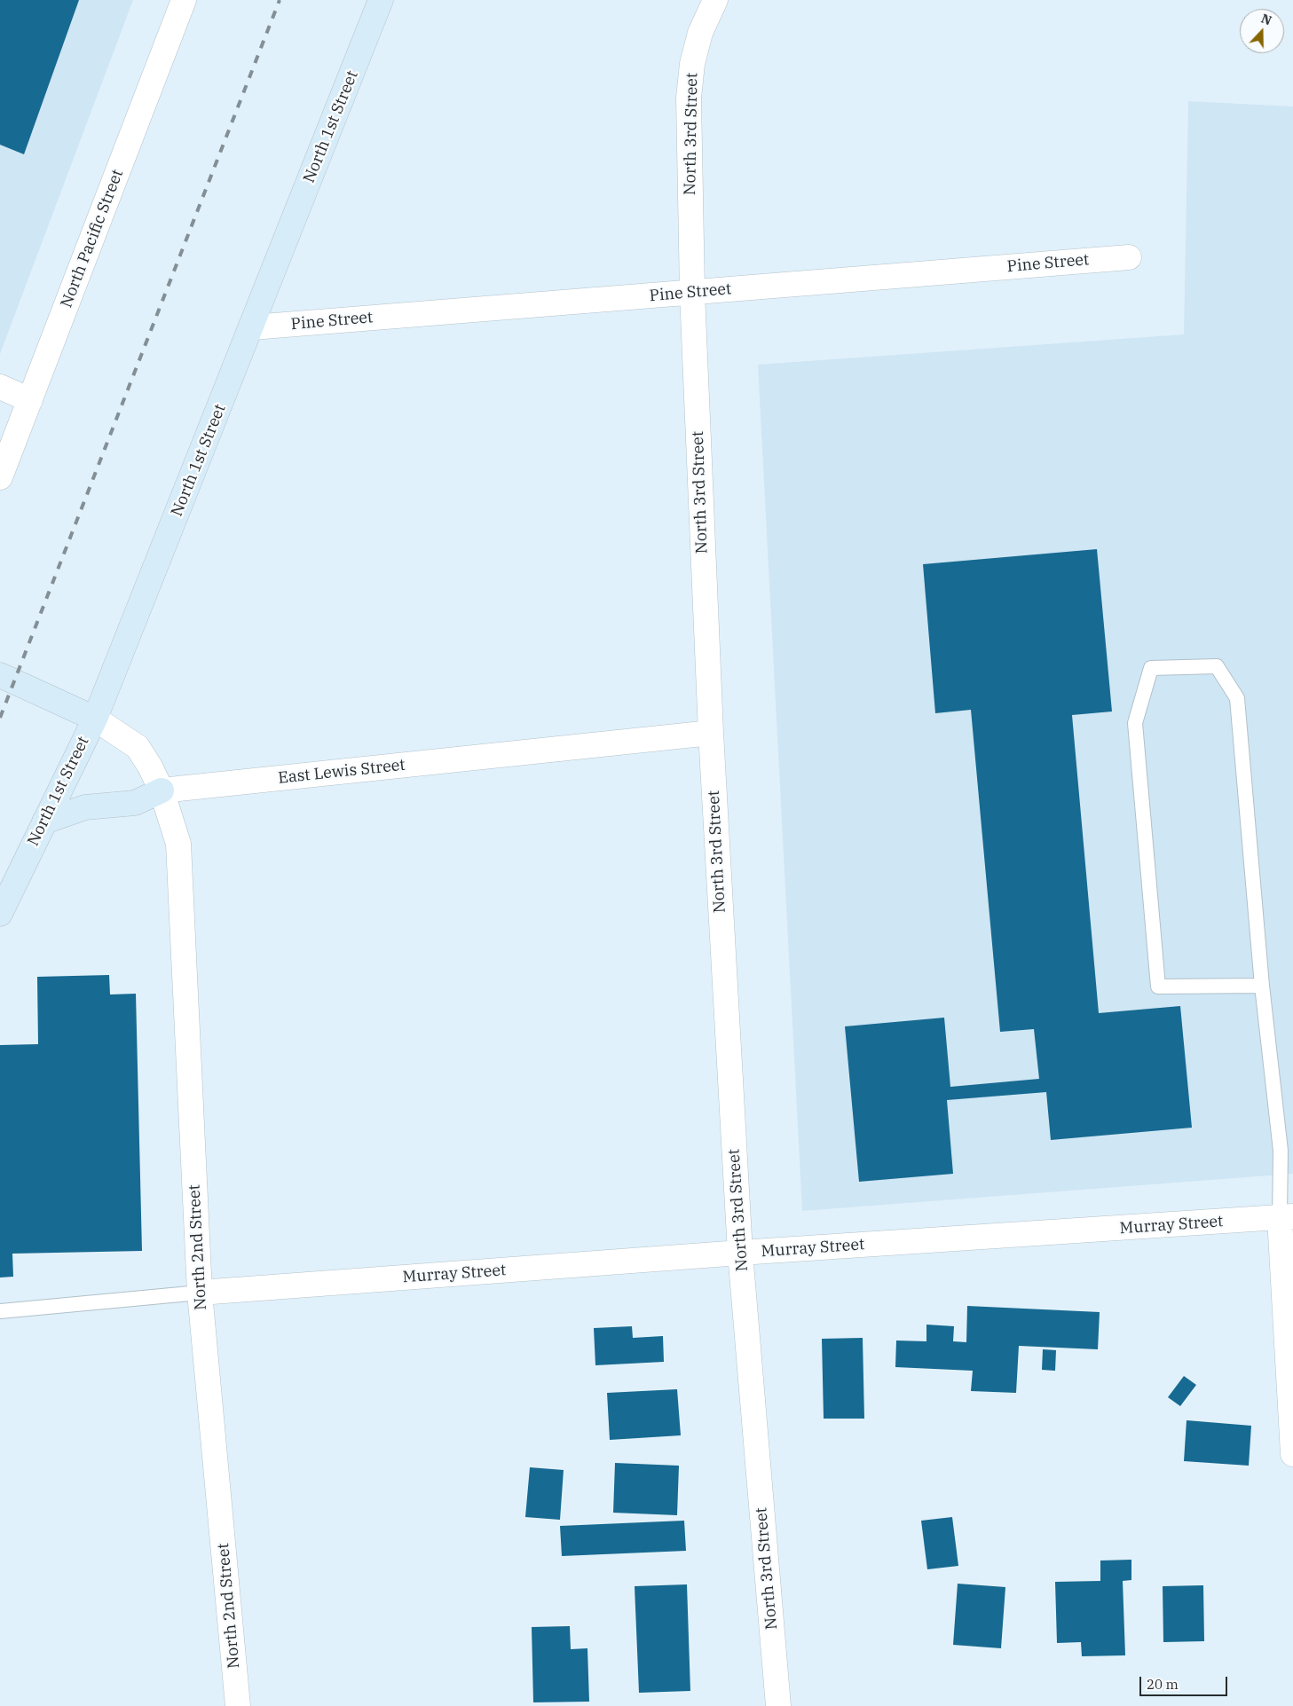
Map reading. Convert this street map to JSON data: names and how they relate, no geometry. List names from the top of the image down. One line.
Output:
{"streets":{"street":["North 1st Street","North 3rd Street","North Pacific Street","Pine Street","East Lewis Street","Murray Street","North 2nd Street"]},"crossings":[["North 1st Street","Pine Street"],["North 3rd Street","Pine Street"],["North 3rd Street","East Lewis Street"],["North 3rd Street","Murray Street"],["East Lewis Street","North 2nd Street"],["Murray Street","North 2nd Street"]],"scale_bar":"20 m","north":"top"}
